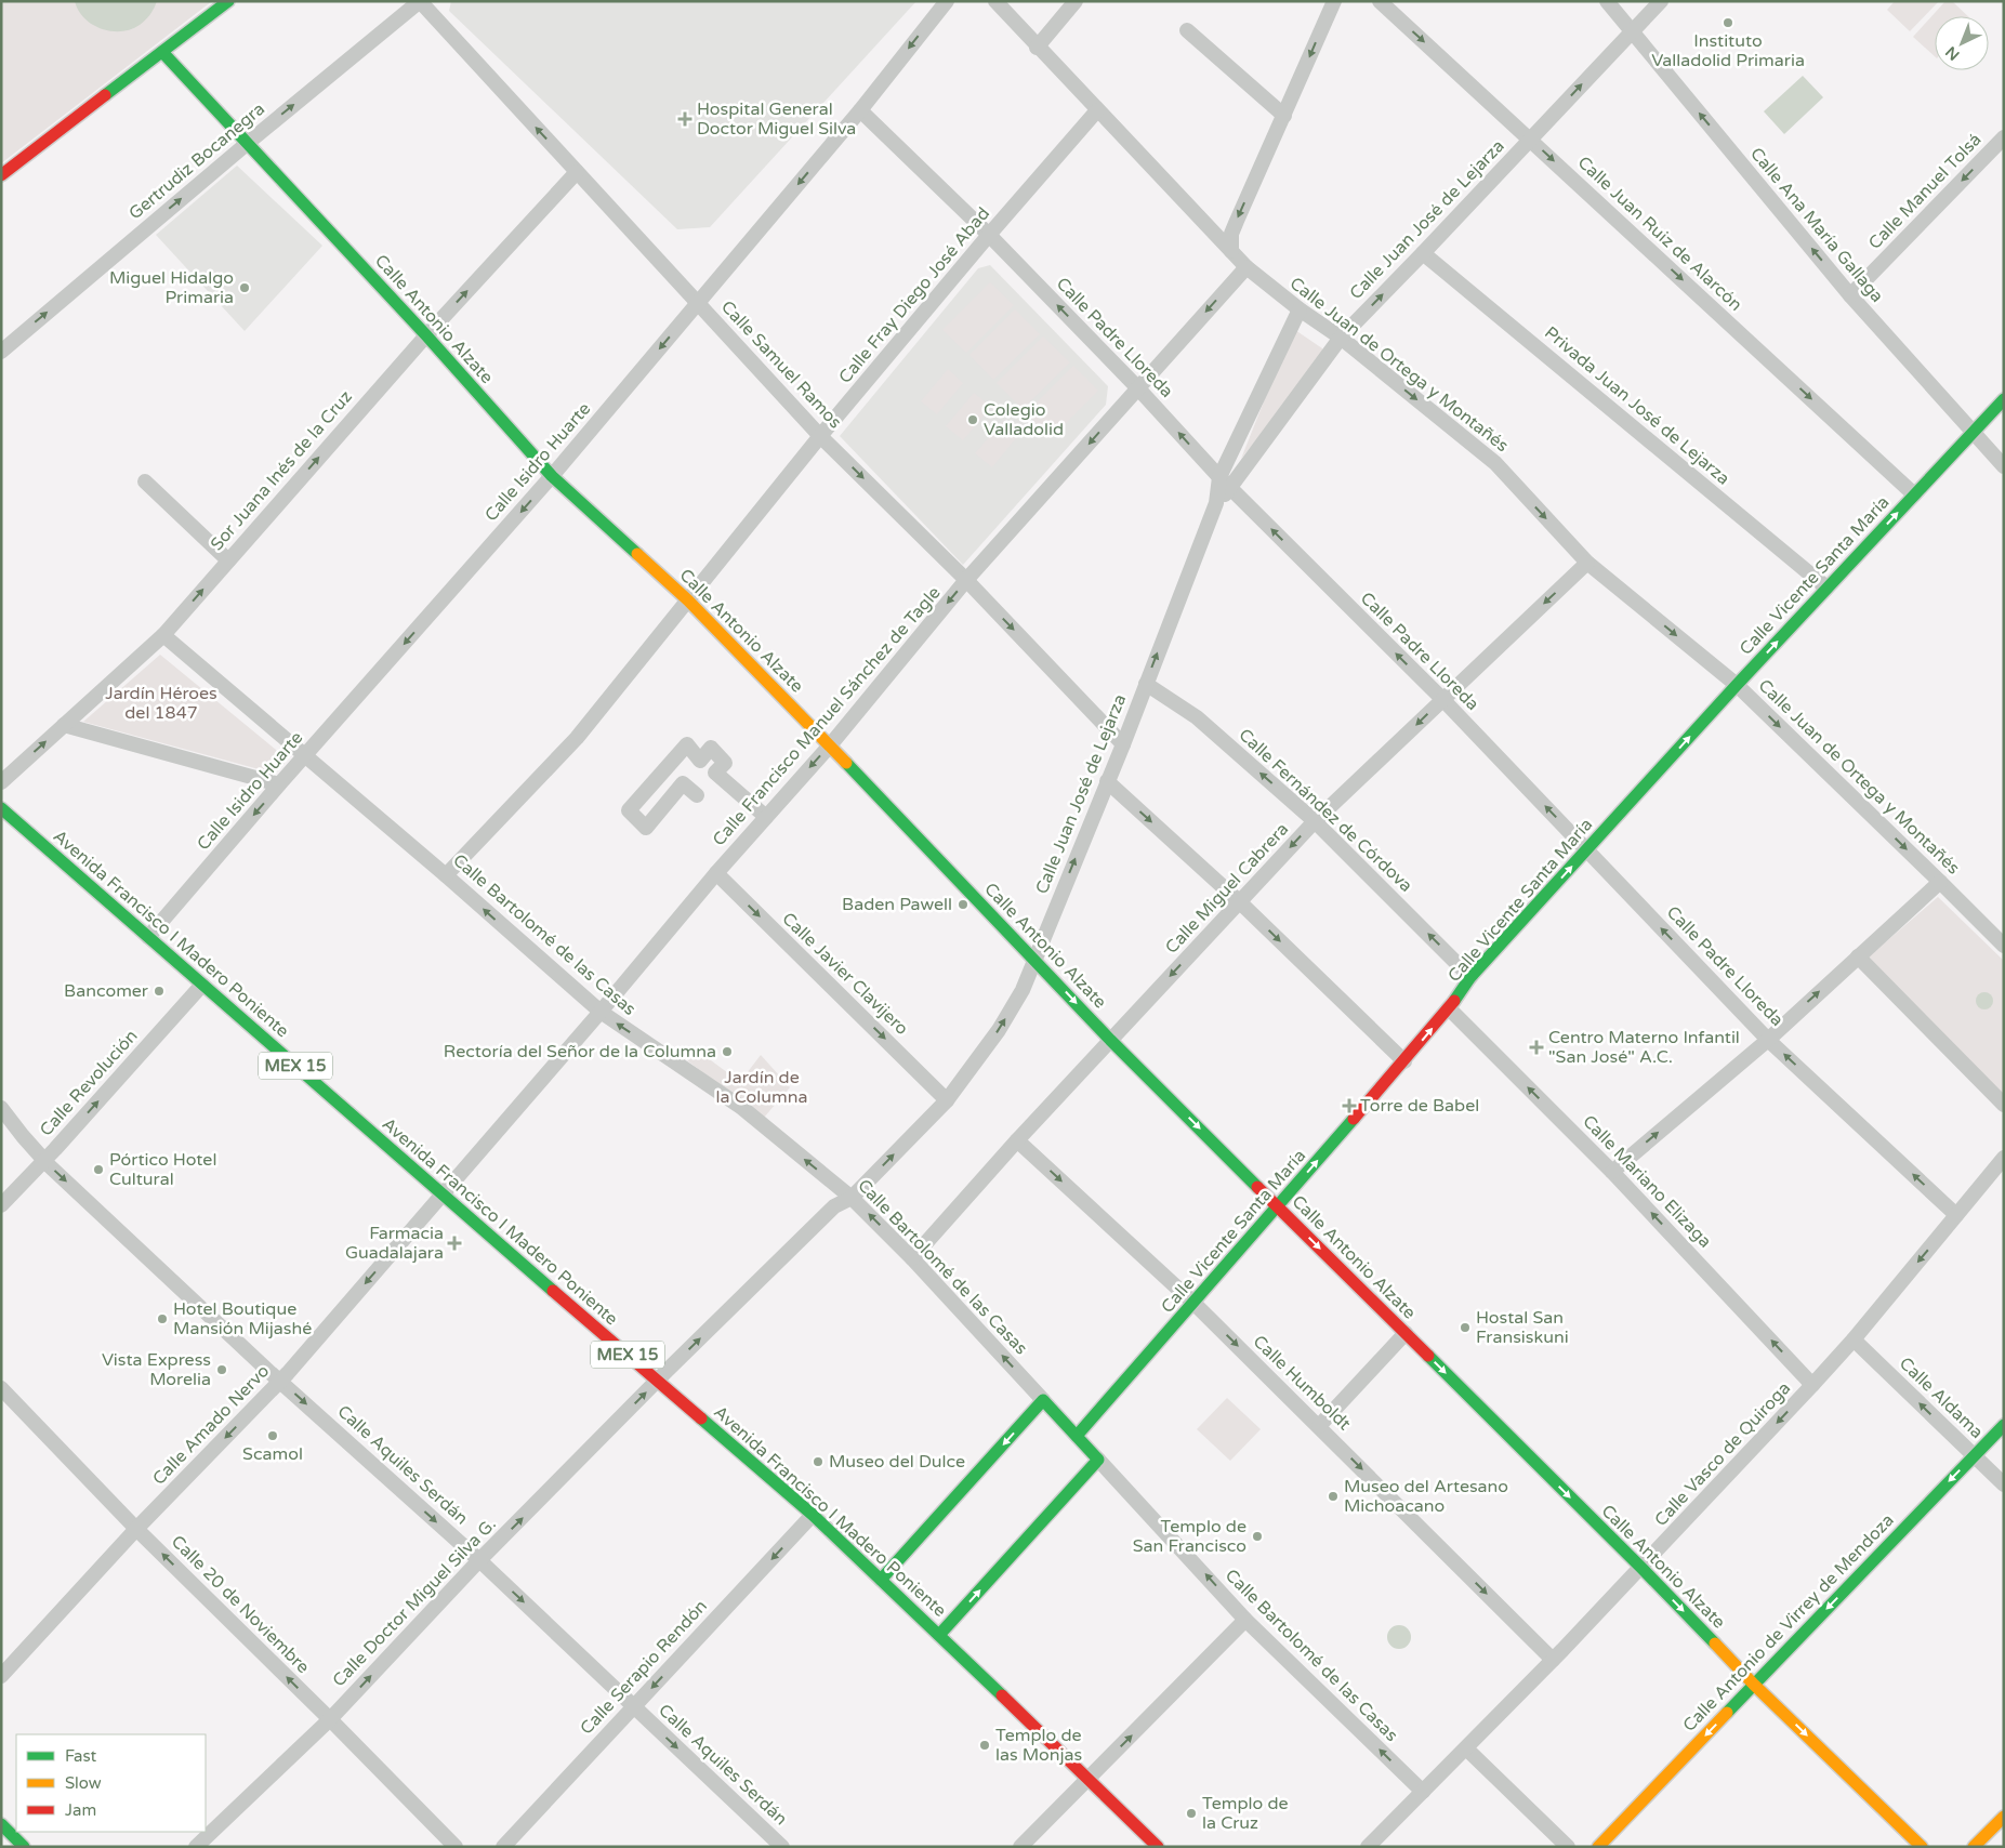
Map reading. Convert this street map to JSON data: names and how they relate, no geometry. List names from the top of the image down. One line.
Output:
{"streets":{"street":["Gertrudiz Bocanegra","Calle Manuel Tolsá","Calle Juan José de Lejarza","Calle Ana María Gallaga","Calle Juan Ruiz de Alarcón","Calle Fray Diego José Abad","Calle Antonio Alzate","Calle Padre Lloreda","Calle Samuel Ramos","Calle Juan de Ortega y Montañés","Privada Juan José de Lejarza","Calle Isidro Huarte","Sor Juana Inés de la Cruz","Calle Vicente Santa María","Calle Francisco Manuel Sánchez de Tagle","Calle Fernández de Córdova","Calle Miguel Cabrera","Avenida Francisco I Madero Poniente","Calle Bartolomé de las Casas","Calle Javier Clavijero","MEX 15","Calle Revolución","Calle Mariano Elizaga","Calle Humboldt","Calle Aldama","Calle Amado Nervo","Calle Vasco de Quiroga","Calle Aquiles Serdán","Calle Doctor Miguel Silva G.","Calle 20 de Noviembre","Calle Antonio de Virrey de Mendoza","Calle Serapio Rendón"]},"crossings":[["Gertrudiz Bocanegra","Calle Antonio Alzate"],["Gertrudiz Bocanegra","Calle Samuel Ramos"],["Calle Manuel Tolsá","Calle Ana María Gallaga"],["Calle Juan José de Lejarza","Calle Ana María Gallaga"],["Calle Juan José de Lejarza","Calle Juan Ruiz de Alarcón"],["Calle Juan José de Lejarza","Calle Antonio Alzate"],["Calle Juan José de Lejarza","Calle Padre Lloreda"],["Calle Juan José de Lejarza","Calle Samuel Ramos"],["Calle Juan José de Lejarza","Calle Juan de Ortega y Montañés"],["Calle Juan José de Lejarza","Privada Juan José de Lejarza"],["Calle Juan José de Lejarza","Calle Fernández de Córdova"],["Calle Juan José de Lejarza","Avenida Francisco I Madero Poniente"],["Calle Juan José de Lejarza","Calle Bartolomé de las Casas"],["Calle Juan José de Lejarza","Calle Javier Clavijero"],["Calle Juan José de Lejarza","Calle Doctor Miguel Silva G."],["Calle Ana María Gallaga","Calle Vicente Santa María"],["Calle Juan Ruiz de Alarcón","Calle Vicente Santa María"],["Calle Fray Diego José Abad","Calle Antonio Alzate"],["Calle Fray Diego José Abad","Calle Padre Lloreda"],["Calle Fray Diego José Abad","Calle Samuel Ramos"],["Calle Fray Diego José Abad","Calle Juan de Ortega y Montañés"],["Calle Fray Diego José Abad","Calle Bartolomé de las Casas"],["Calle Antonio Alzate","Calle Isidro Huarte"],["Calle Antonio Alzate","Sor Juana Inés de la Cruz"],["Calle Antonio Alzate","Calle Vicente Santa María"],["Calle Antonio Alzate","Calle Francisco Manuel Sánchez de Tagle"],["Calle Antonio Alzate","Calle Miguel Cabrera"],["Calle Antonio Alzate","Calle Vasco de Quiroga"],["Calle Antonio Alzate","Calle Antonio de Virrey de Mendoza"],["Calle Padre Lloreda","Calle Isidro Huarte"],["Calle Padre Lloreda","Calle Vicente Santa María"],["Calle Padre Lloreda","Calle Francisco Manuel Sánchez de Tagle"],["Calle Padre Lloreda","Calle Miguel Cabrera"],["Calle Padre Lloreda","Calle Vasco de Quiroga"],["Calle Samuel Ramos","Calle Isidro Huarte"],["Calle Samuel Ramos","Sor Juana Inés de la Cruz"],["Calle Samuel Ramos","Calle Francisco Manuel Sánchez de Tagle"],["Calle Juan de Ortega y Montañés","Calle Vicente Santa María"],["Calle Juan de Ortega y Montañés","Calle Francisco Manuel Sánchez de Tagle"],["Calle Juan de Ortega y Montañés","Calle Miguel Cabrera"],["Privada Juan José de Lejarza","Calle Vicente Santa María"],["Calle Isidro Huarte","Avenida Francisco I Madero Poniente"],["Calle Isidro Huarte","Calle Bartolomé de las Casas"],["Sor Juana Inés de la Cruz","Calle Bartolomé de las Casas"],["Calle Vicente Santa María","Calle Fernández de Córdova"],["Calle Vicente Santa María","Calle Bartolomé de las Casas"],["Calle Vicente Santa María","Calle Mariano Elizaga"],["Calle Vicente Santa María","Calle Humboldt"],["Calle Francisco Manuel Sánchez de Tagle","Avenida Francisco I Madero Poniente"],["Calle Francisco Manuel Sánchez de Tagle","Calle Bartolomé de las Casas"],["Calle Francisco Manuel Sánchez de Tagle","Calle Javier Clavijero"],["Calle Francisco Manuel Sánchez de Tagle","Calle Amado Nervo"],["Calle Fernández de Córdova","Calle Miguel Cabrera"],["Calle Miguel Cabrera","Calle Bartolomé de las Casas"],["Calle Miguel Cabrera","Calle Humboldt"],["Avenida Francisco I Madero Poniente","Calle Revolución"],["Avenida Francisco I Madero Poniente","Calle Amado Nervo"],["Avenida Francisco I Madero Poniente","Calle Doctor Miguel Silva G."],["Avenida Francisco I Madero Poniente","Calle Serapio Rendón"],["Calle Bartolomé de las Casas","Calle Vasco de Quiroga"],["Calle Revolución","Calle Aquiles Serdán"],["Calle Mariano Elizaga","Calle Vasco de Quiroga"],["Calle Humboldt","Calle Vasco de Quiroga"],["Calle Aldama","Calle Vasco de Quiroga"],["Calle Aldama","Calle Antonio de Virrey de Mendoza"],["Calle Amado Nervo","Calle Aquiles Serdán"],["Calle Amado Nervo","Calle 20 de Noviembre"],["Calle Aquiles Serdán","Calle Doctor Miguel Silva G."],["Calle Aquiles Serdán","Calle Serapio Rendón"],["Calle Doctor Miguel Silva G.","Calle 20 de Noviembre"]],"one_way":["Calle Manuel Tolsá","Calle Juan José de Lejarza","Calle Ana María Gallaga","Calle Juan Ruiz de Alarcón","Calle Antonio Alzate","Calle Padre Lloreda","Calle Juan de Ortega y Montañés","Calle Isidro Huarte","Sor Juana Inés de la Cruz","Calle Vicente Santa María","Calle Francisco Manuel Sánchez de Tagle","Calle Miguel Cabrera","Calle Bartolomé de las Casas","Calle Javier Clavijero","Calle Revolución","Calle Mariano Elizaga","Calle Humboldt","Calle Aldama","Calle Amado Nervo","Calle Vasco de Quiroga","Calle Aquiles Serdán","Calle Doctor Miguel Silva G.","Calle 20 de Noviembre","Calle Antonio de Virrey de Mendoza","Calle Serapio Rendón"],"parks":["Jardín Héroes del 1847","Jardín de la Columna"],"places":{"other":["Instituto Valladolid Primaria","Miguel Hidalgo Primaria","Colegio Valladolid","Baden Pawell","Bancomer","Rectoría del Señor de la Columna","Pórtico Hotel Cultural","Hotel Boutique Mansión Mijashé","Hostal San Fransiskuni","Vista Express Morelia","Scamol","Museo del Dulce","Museo del Artesano Michoacano","Templo de San Francisco","Templo de las Monjas","Templo de la Cruz"],"health":["Hospital General Doctor Miguel Silva","Centro Materno Infantil \"San José\" A.C.","Torre de Babel","Farmacia Guadalajara"]},"legend":["Fast","Slow","Jam"],"north":"bottom left"}
